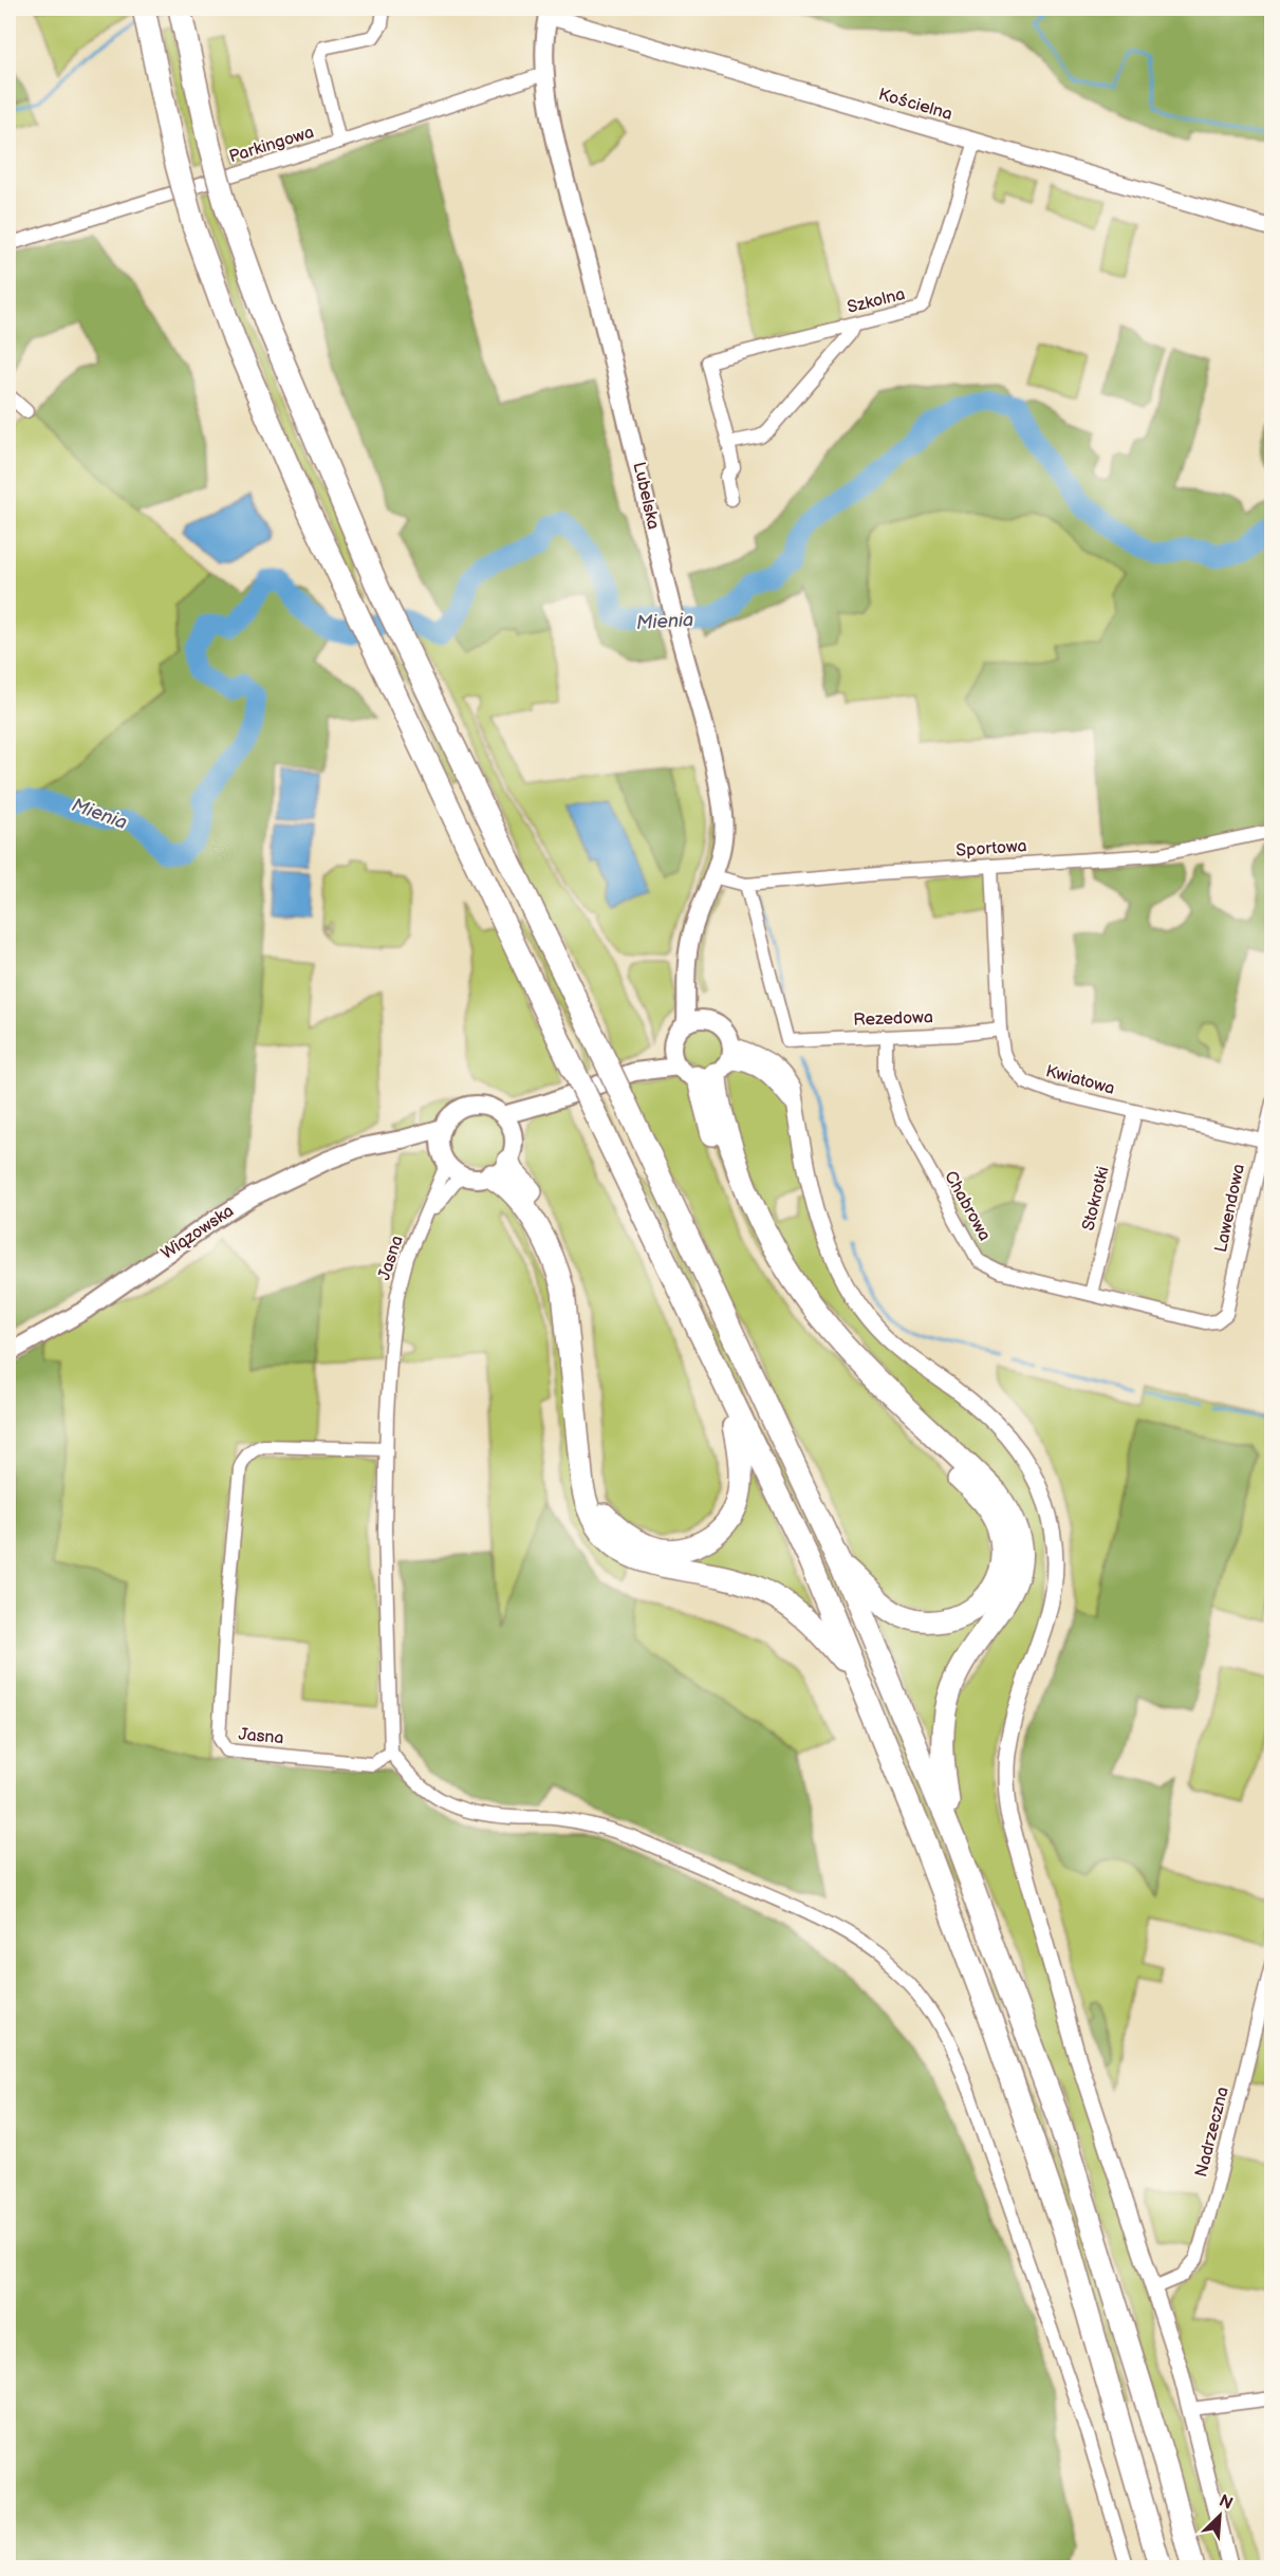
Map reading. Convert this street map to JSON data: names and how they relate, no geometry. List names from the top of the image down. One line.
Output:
{"streets":{"main road":["Lubelska","Wiązowska"],"street":["Kościelna","Parkingowa","Szkolna","Sportowa","Rezedowa","Kwiatowa","Stokrotki","Chabrowa","Lawendowa","Jasna","Nadrzeczna"]},"crossings":[["Kościelna","Szkolna"],["Kościelna","Lubelska"],["Parkingowa","Lubelska"],["Lubelska","Sportowa"],["Sportowa","Rezedowa"],["Sportowa","Kwiatowa"],["Rezedowa","Kwiatowa"],["Rezedowa","Chabrowa"],["Kwiatowa","Stokrotki"],["Kwiatowa","Lawendowa"],["Stokrotki","Chabrowa"],["Chabrowa","Lawendowa"],["Wiązowska","Jasna"]],"water":["Mienia"],"north":"top right"}
